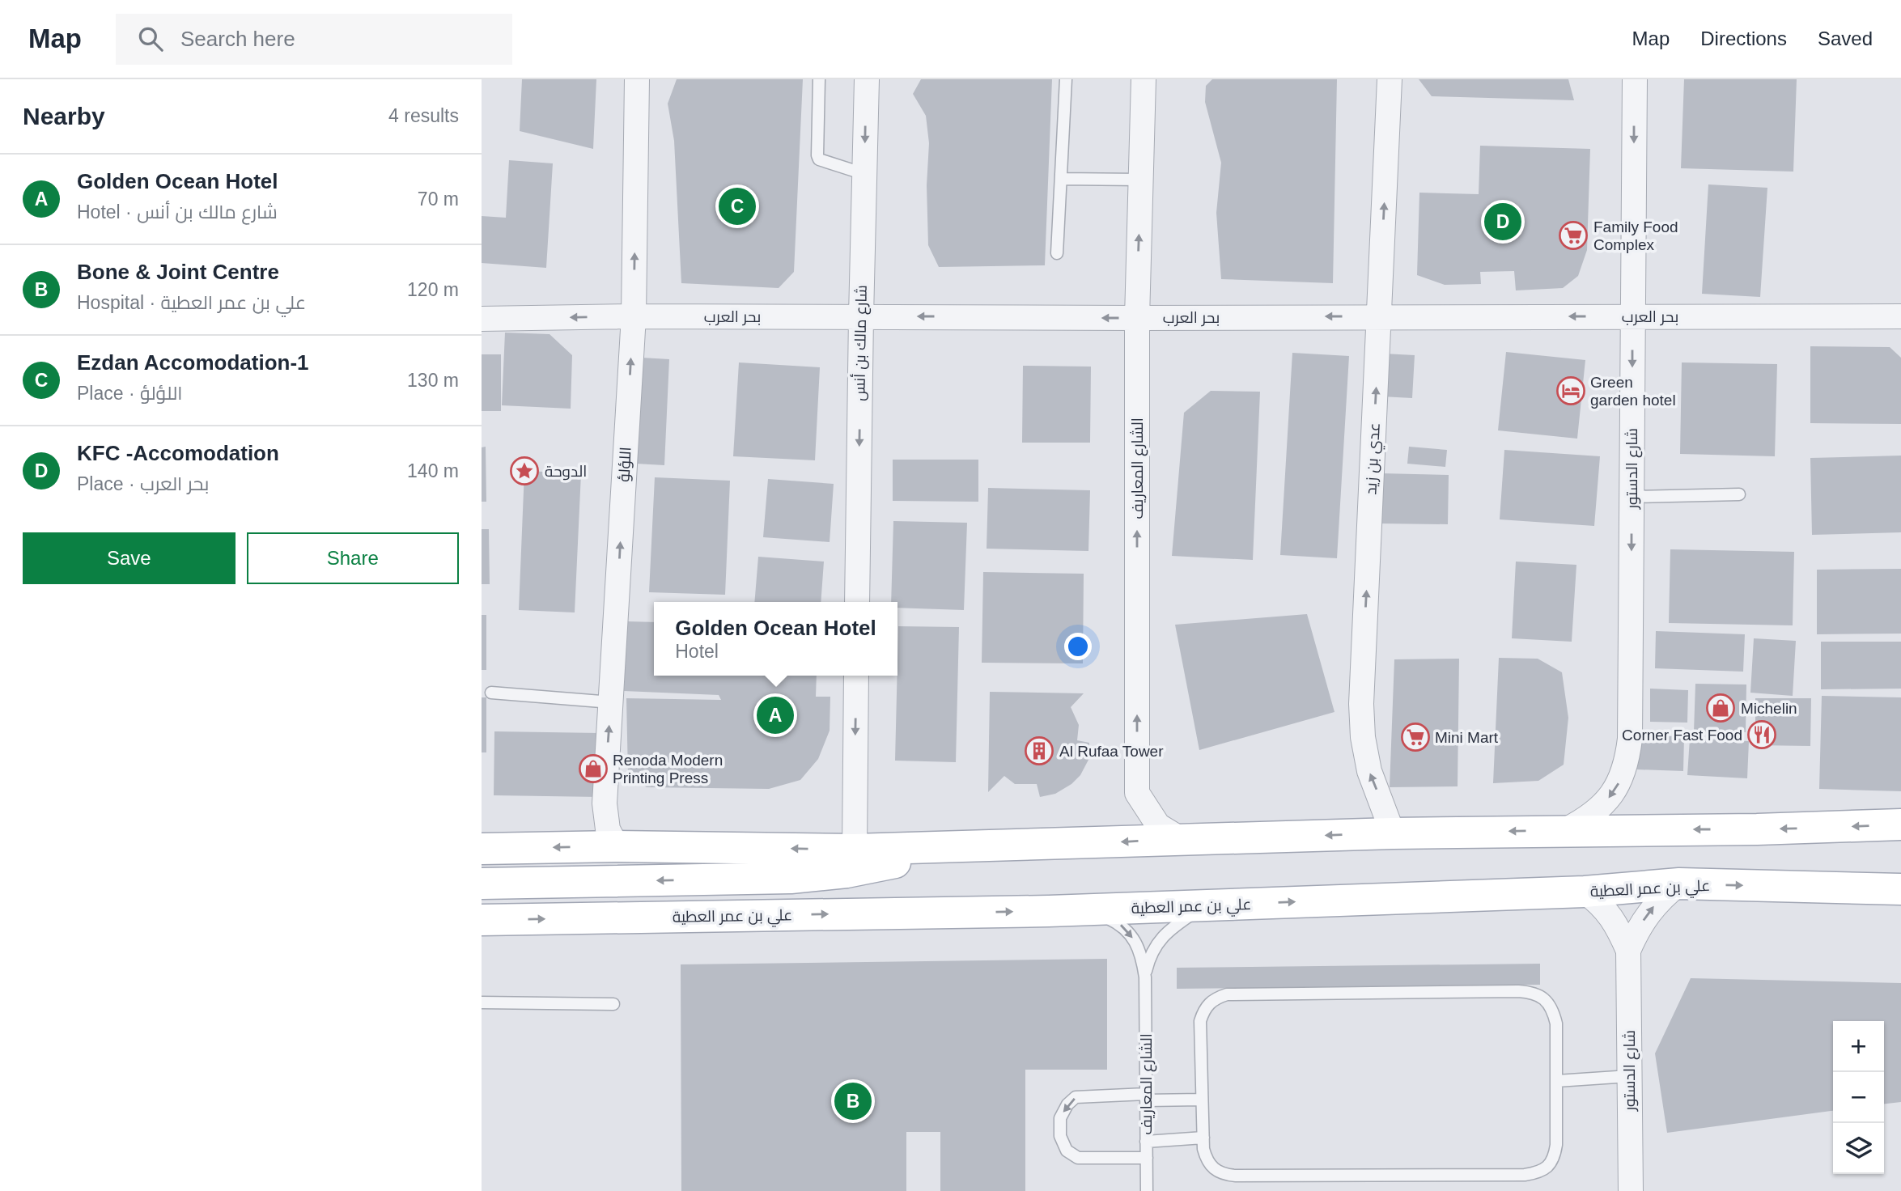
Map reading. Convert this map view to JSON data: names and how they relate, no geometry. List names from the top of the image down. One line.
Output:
{"streets":{"main road":["علي بن عمر العطية"],"street":["بحر العرب","شارع مالك بن أنس","عدي بن زيد","اللؤلؤ","الشارع المعاريف","شارع الدستور"]},"crossings":[["بحر العرب","شارع مالك بن أنس"],["بحر العرب","عدي بن زيد"],["بحر العرب","اللؤلؤ"],["بحر العرب","الشارع المعاريف"],["بحر العرب","شارع الدستور"],["الشارع المعاريف","علي بن عمر العطية"],["شارع الدستور","علي بن عمر العطية"]],"one_way":["بحر العرب","شارع مالك بن أنس","عدي بن زيد","اللؤلؤ"],"places":{"supermarket":["Family Food Complex","Mini Mart"],"hotel":["Green garden hotel"],"place":["الدوحة"],"shop":["Michelin","Renoda Modern Printing Press"],"restaurant":["Corner Fast Food"],"building":["Al Rufaa Tower"]},"page":{"header":"Map","search":"Search here","nav":["Map","Directions","Saved"],"heading":["Nearby","4 results"],"list":[{"mark":"A","name":"Golden Ocean Hotel","note":"Hotel · شارع مالك بن أنس","value":"70 m"},{"mark":"B","name":"Bone & Joint Centre","note":"Hospital · علي بن عمر العطية","value":"120 m"},{"mark":"C","name":"Ezdan Accomodation-1","note":"Place · اللؤلؤ","value":"130 m"},{"mark":"D","name":"KFC -Accomodation","note":"Place · بحر العرب","value":"140 m"}],"pins":["C","D","A","B"],"buttons":["Save","Share"],"popup":["Golden Ocean Hotel","Hotel"],"map_buttons":["+","−"]}}
